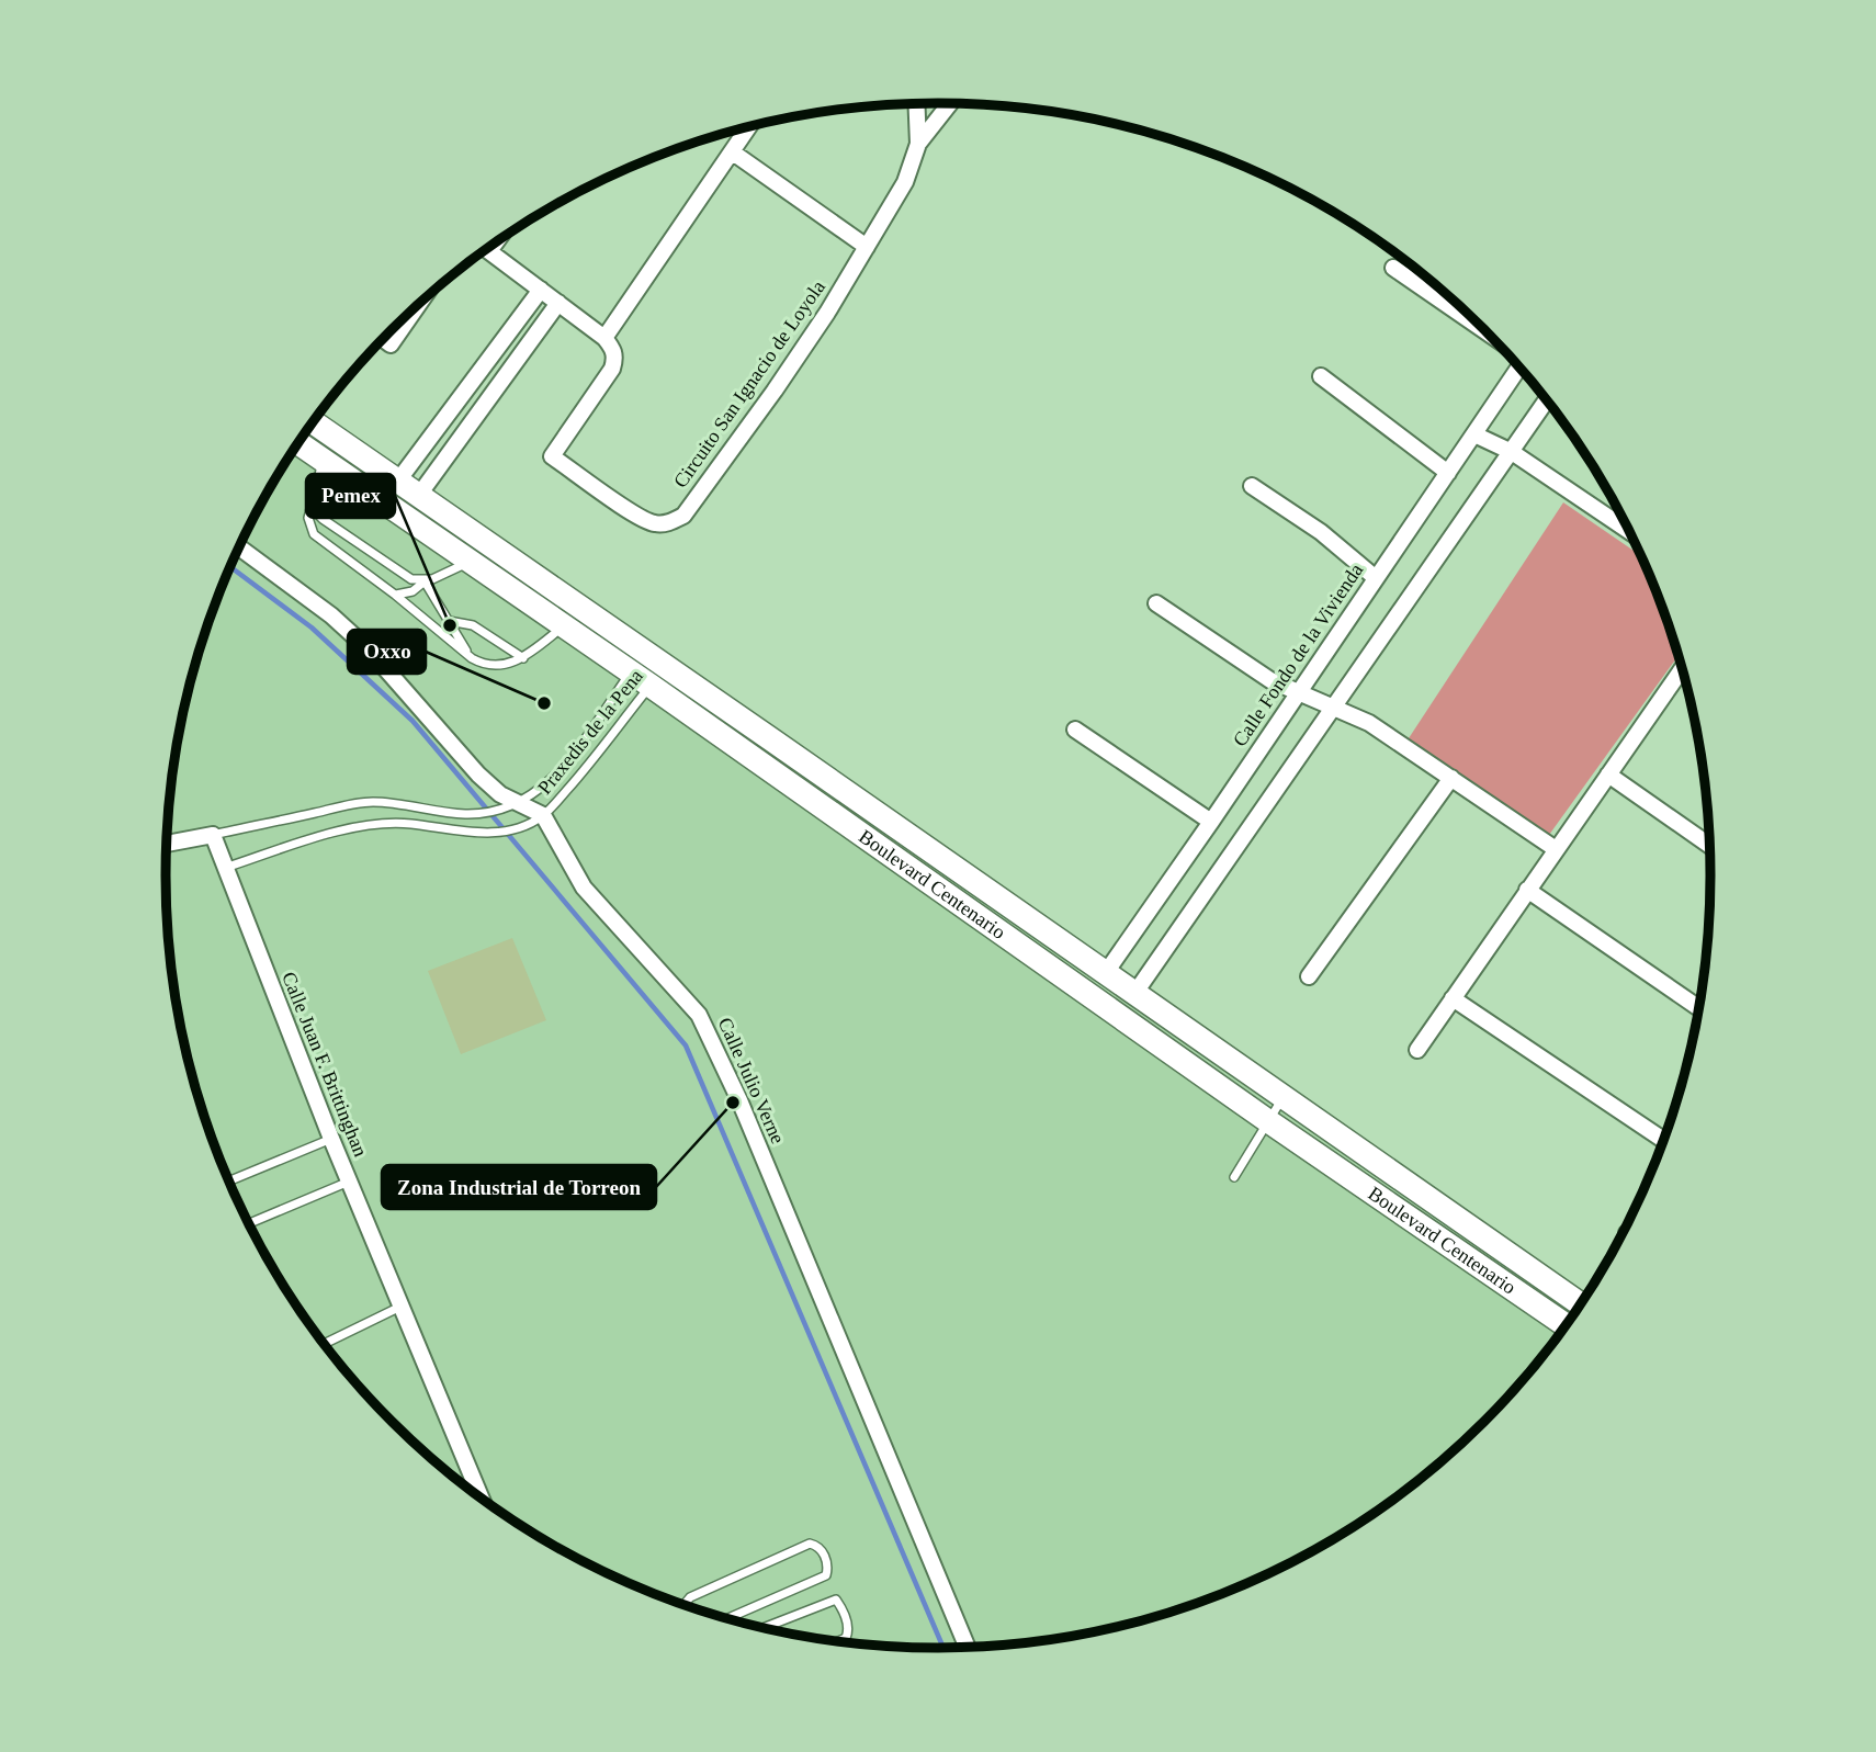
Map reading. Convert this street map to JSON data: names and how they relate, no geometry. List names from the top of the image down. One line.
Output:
{"streets":{"main road":["Boulevard Centenario"],"street":["Circuito San Ignacio de Loyola","Calle Fondo de la Vivienda","Calle Juan F. Brittinghan","Calle Julio Verne"],"lane":["Praxedis de la Pena"]},"crossings":[["Calle Fondo de la Vivienda","Boulevard Centenario"],["Praxedis de la Pena","Boulevard Centenario"],["Praxedis de la Pena","Calle Juan F. Brittinghan"],["Praxedis de la Pena","Calle Julio Verne"]],"places":["Pemex","Oxxo","Zona Industrial de Torreon"]}
